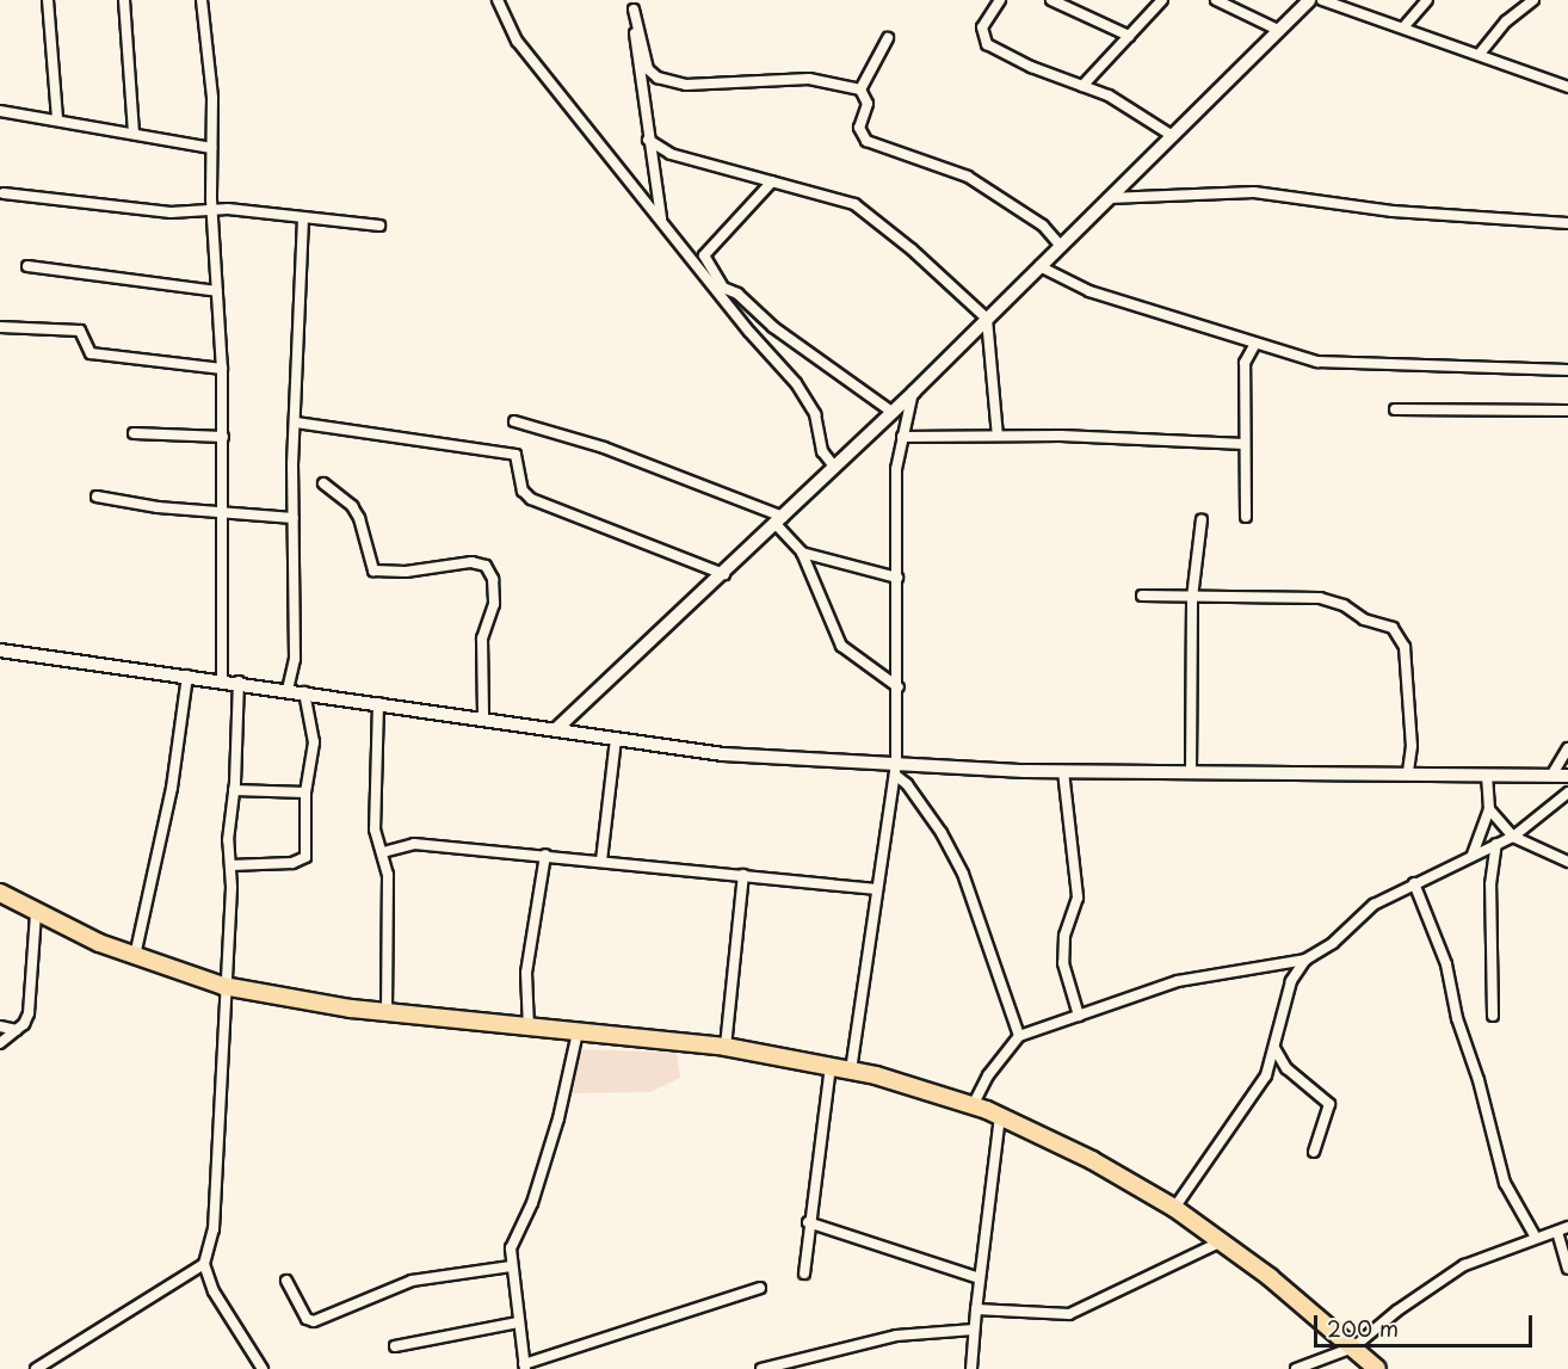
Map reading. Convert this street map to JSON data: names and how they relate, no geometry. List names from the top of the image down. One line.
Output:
{"scale_bar":"200 m"}
